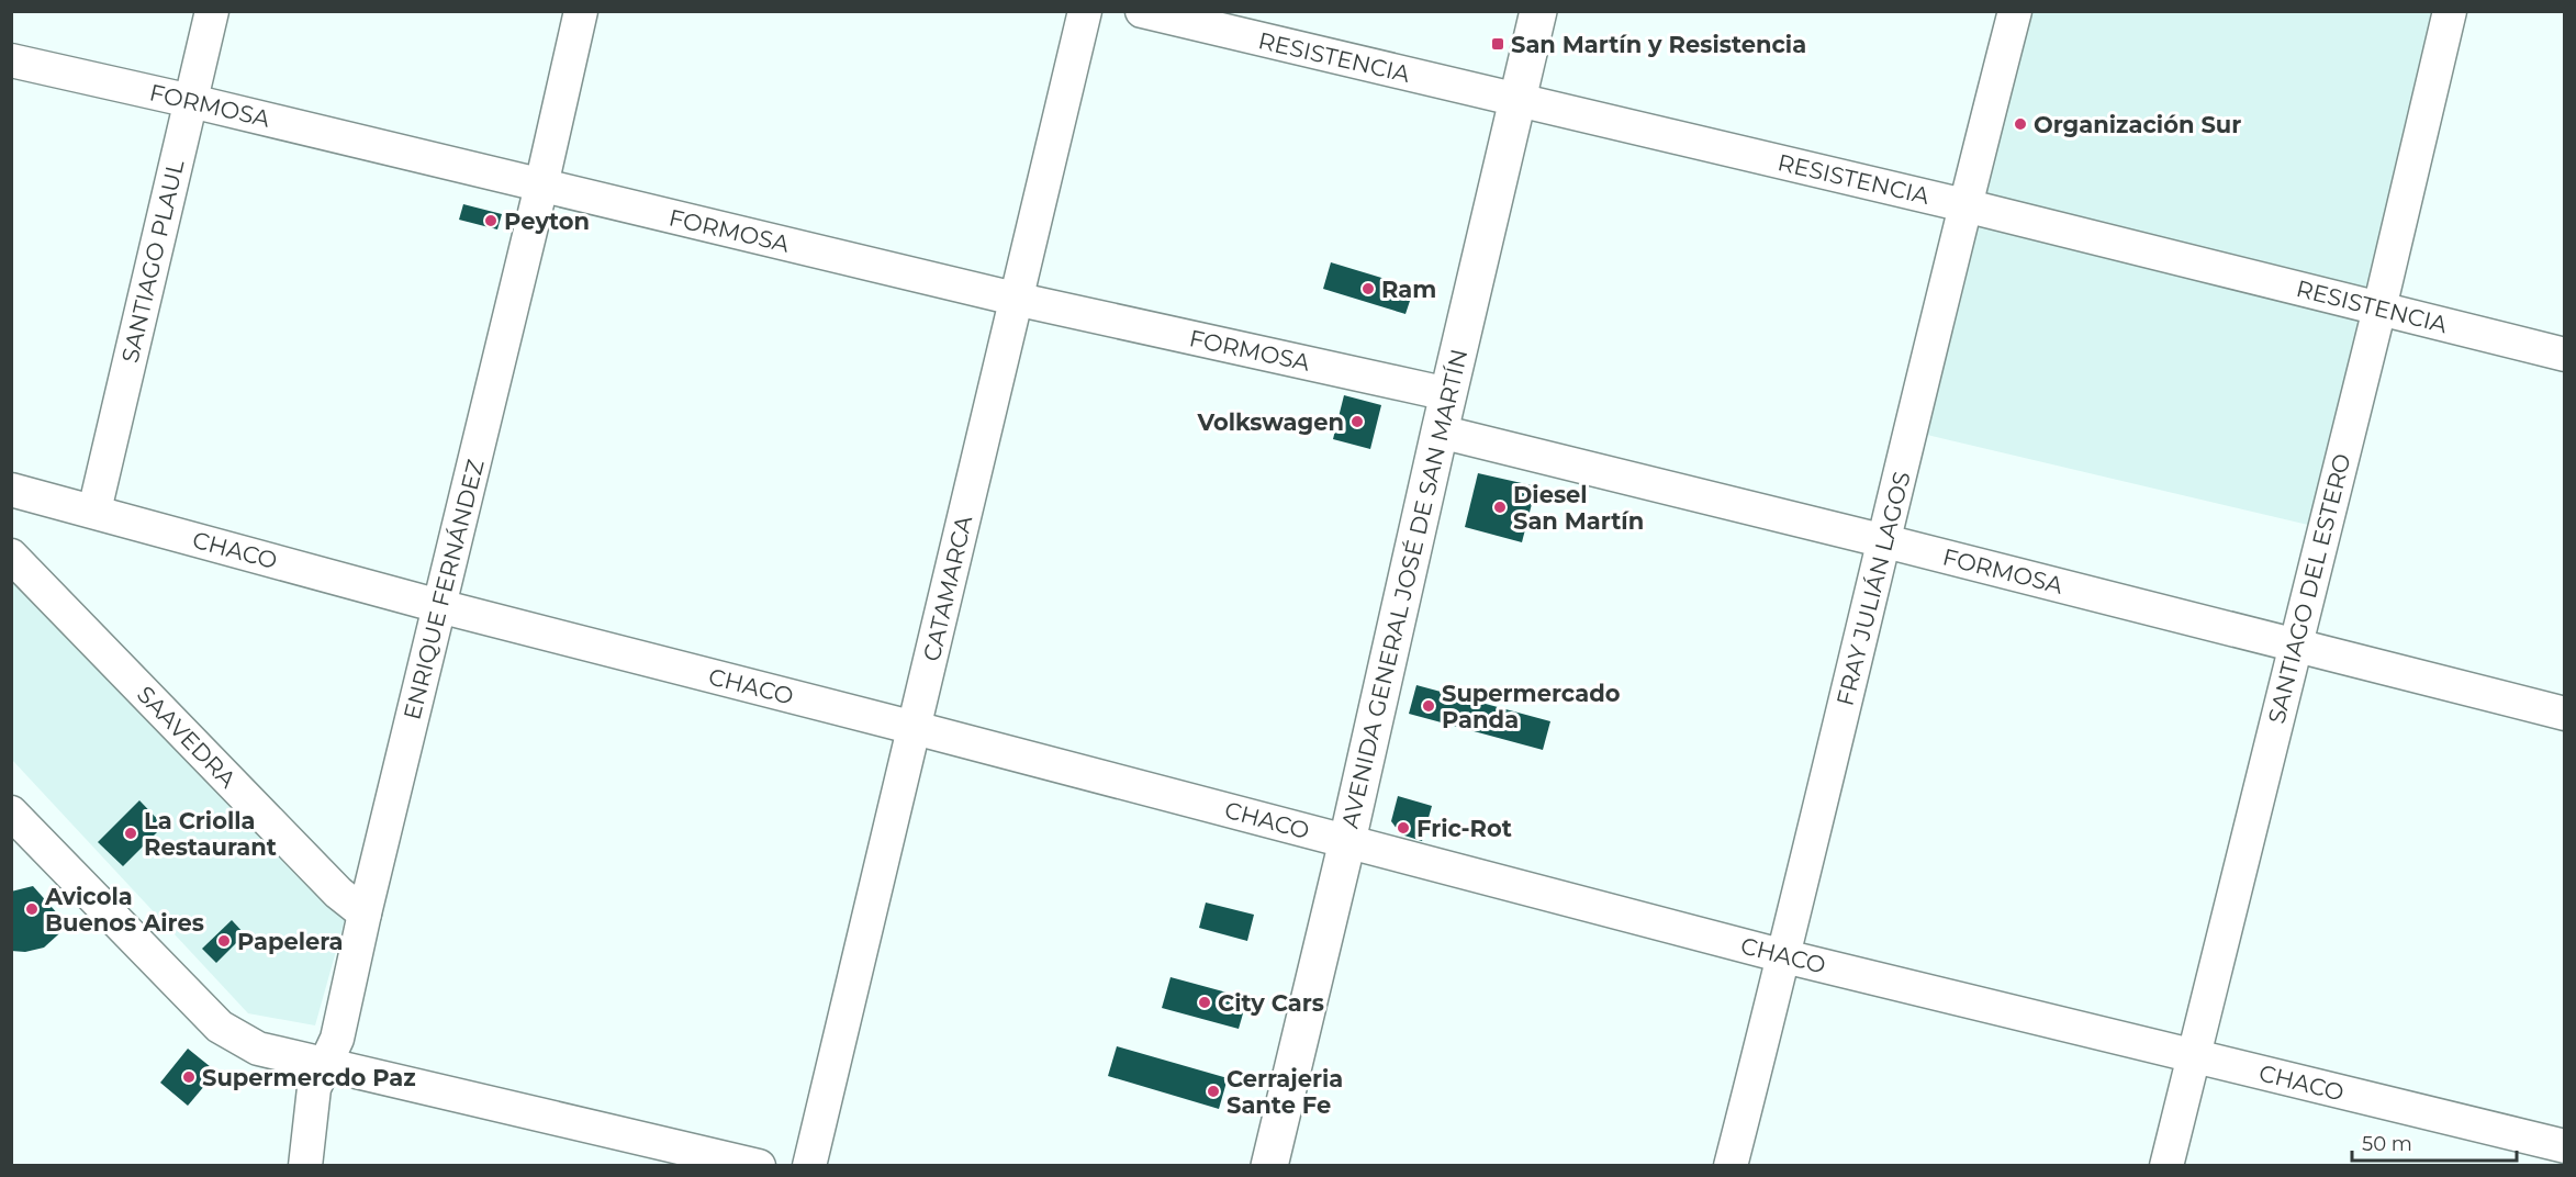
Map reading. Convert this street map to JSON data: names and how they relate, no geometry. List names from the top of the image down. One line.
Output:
{"streets":{"main road":["AVENIDA GENERAL JOSÉ DE SAN MARTÍN"],"street":["RESISTENCIA","FORMOSA","SANTIAGO PLAUL","CHACO","CATAMARCA","FRAY JULIÁN LAGOS","SANTIAGO DEL ESTERO","ENRIQUE FERNÁNDEZ","SAAVEDRA"]},"crossings":[["RESISTENCIA","AVENIDA GENERAL JOSÉ DE SAN MARTÍN"],["RESISTENCIA","FRAY JULIÁN LAGOS"],["RESISTENCIA","SANTIAGO DEL ESTERO"],["FORMOSA","SANTIAGO PLAUL"],["FORMOSA","CATAMARCA"],["FORMOSA","AVENIDA GENERAL JOSÉ DE SAN MARTÍN"],["FORMOSA","FRAY JULIÁN LAGOS"],["FORMOSA","SANTIAGO DEL ESTERO"],["FORMOSA","ENRIQUE FERNÁNDEZ"],["SANTIAGO PLAUL","CHACO"],["CHACO","CATAMARCA"],["CHACO","AVENIDA GENERAL JOSÉ DE SAN MARTÍN"],["CHACO","FRAY JULIÁN LAGOS"],["CHACO","SANTIAGO DEL ESTERO"],["CHACO","ENRIQUE FERNÁNDEZ"],["ENRIQUE FERNÁNDEZ","SAAVEDRA"]],"places":{"transit":["San Martín y Resistencia"],"other":["Organización Sur","Peyton","Ram","Volkswagen","Diesel San Martín","Supermercado Panda","Fric-Rot","La Criolla Restaurant","Avicola Buenos Aires","Papelera","City Cars","Supermercdo Paz","Cerrajeria Sante Fe"]},"scale_bar":"50 m"}
